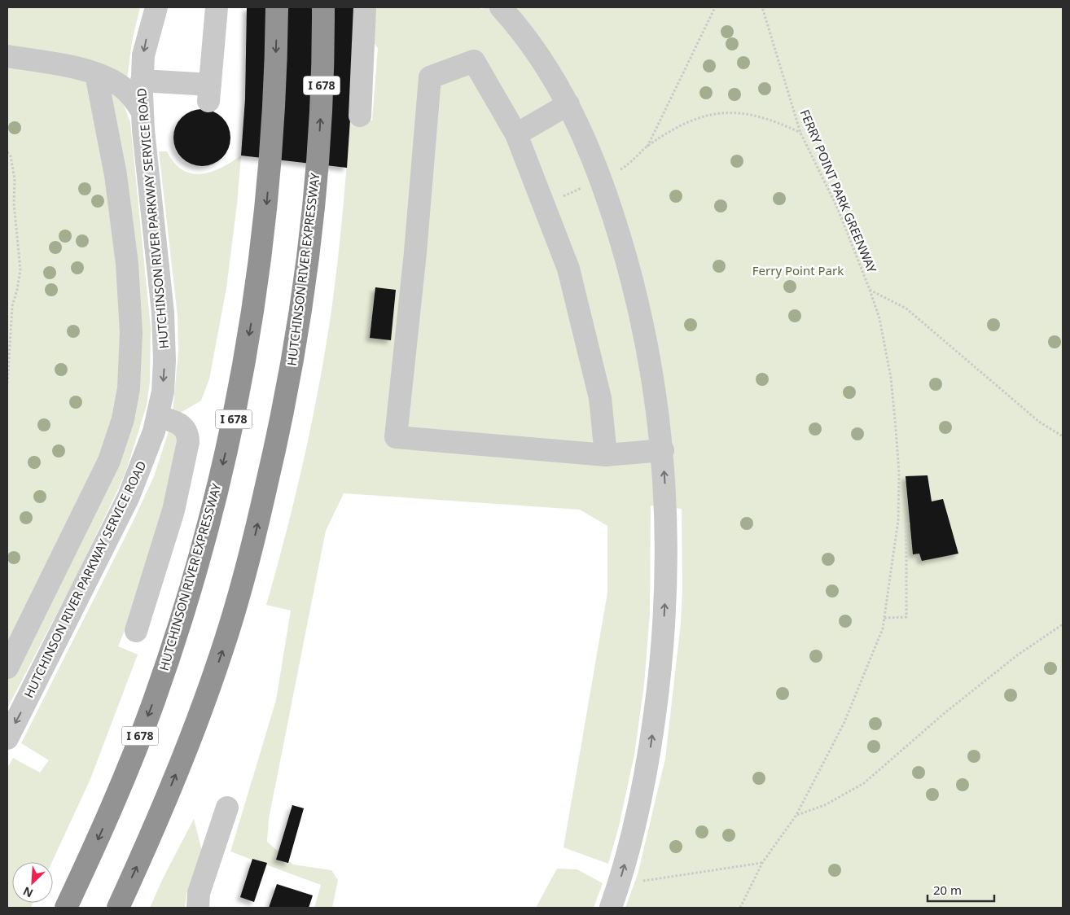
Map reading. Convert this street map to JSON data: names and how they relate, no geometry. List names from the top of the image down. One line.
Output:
{"streets":{"highway":["I 678","HUTCHINSON RIVER EXPRESSWAY"],"street":["HUTCHINSON RIVER PARKWAY SERVICE ROAD"],"path":["FERRY POINT PARK GREENWAY"]},"parks":["Ferry Point Park"],"scale_bar":"20 m","north":"bottom left"}
